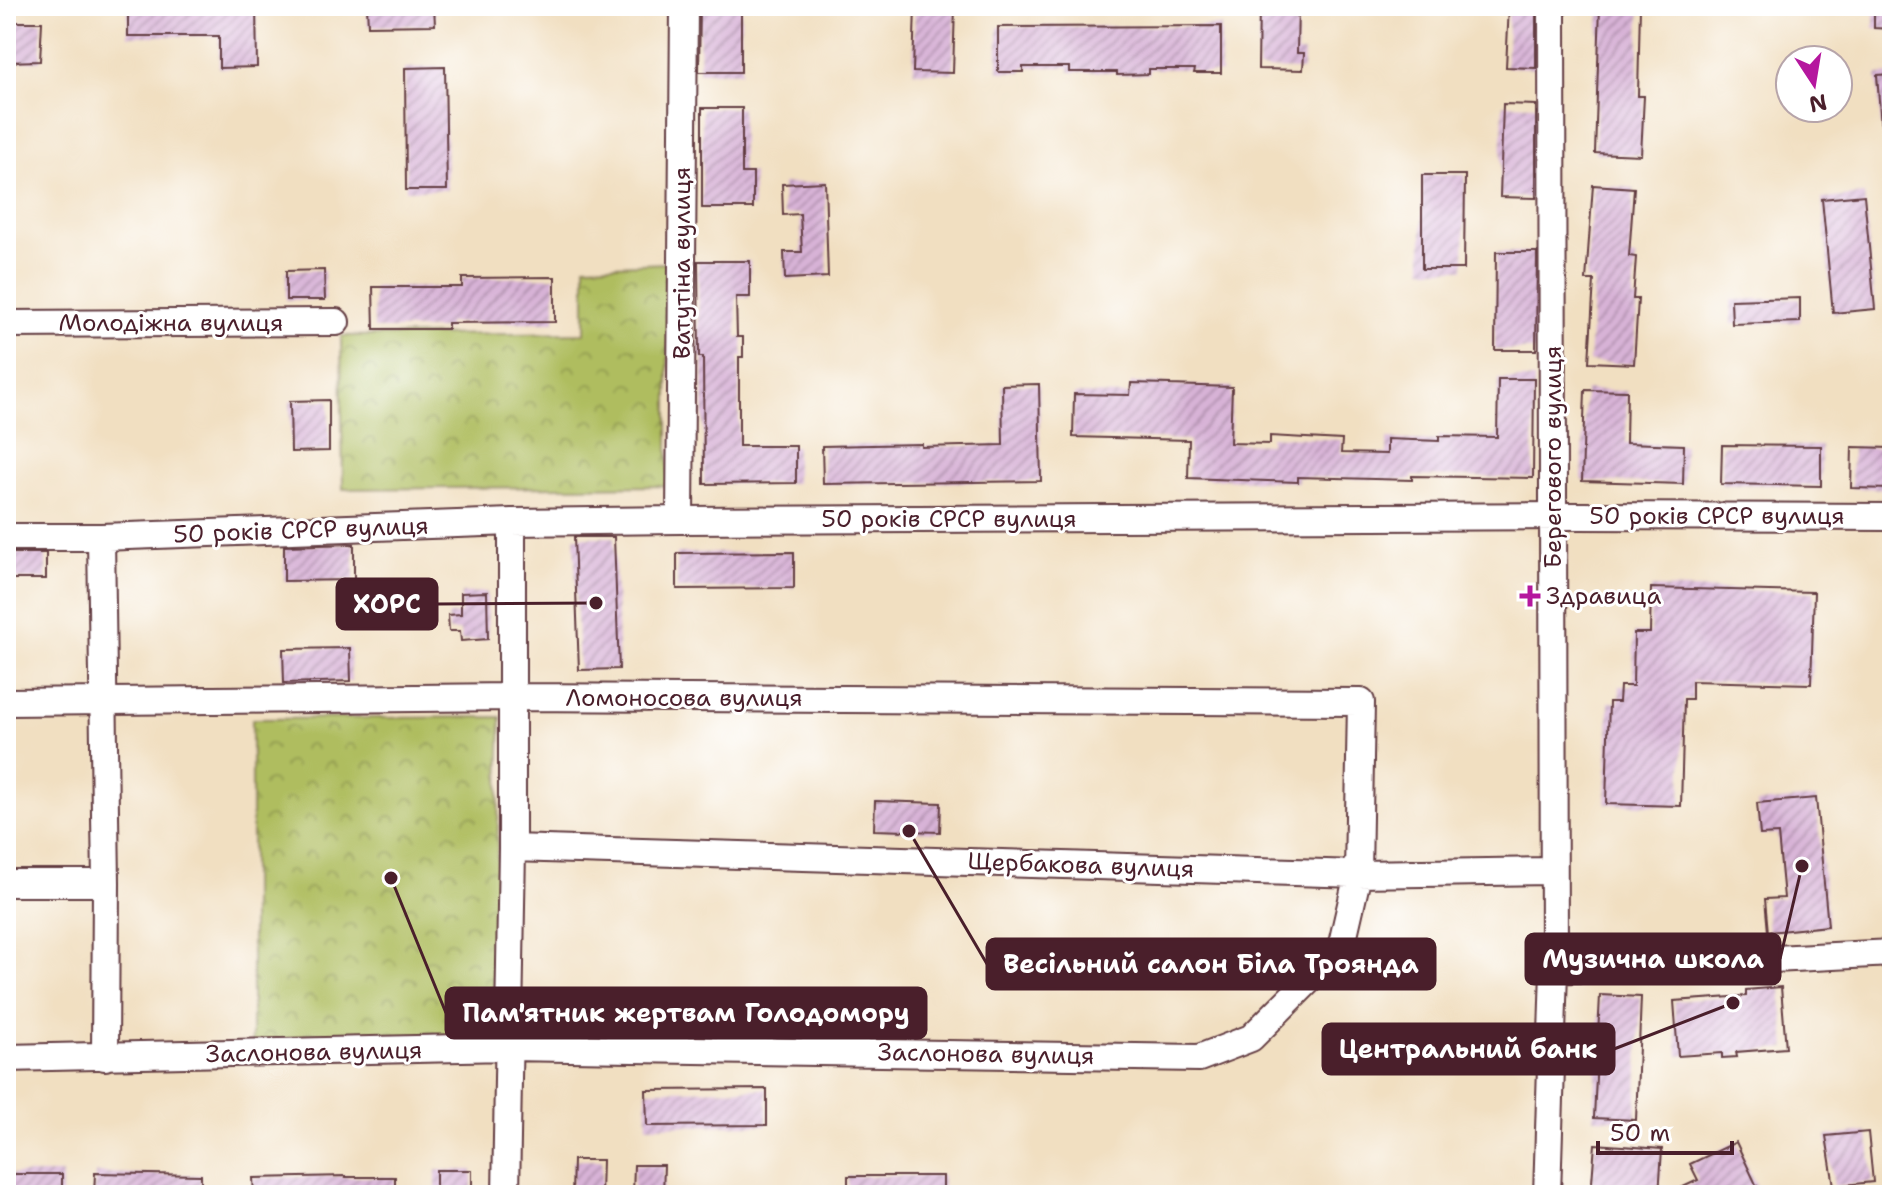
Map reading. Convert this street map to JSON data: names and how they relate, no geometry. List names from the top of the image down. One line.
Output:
{"streets":{"street":["Ватутіна вулиця","Молодіжна вулиця","Берегового вулиця","50 років СРСР вулиця","Ломоносова вулиця","Щербакова вулиця","Заслонова вулиця"]},"crossings":[["Ватутіна вулиця","50 років СРСР вулиця"],["Берегового вулиця","50 років СРСР вулиця"],["Берегового вулиця","Щербакова вулиця"],["Ломоносова вулиця","Щербакова вулиця"],["Ломоносова вулиця","Заслонова вулиця"],["Щербакова вулиця","Заслонова вулиця"]],"places":{"health":["Здравица"],"other":["ХОРС","Весільний салон Біла Троянда","Музична школа","Пам'ятник жертвам Голодомору","Центральний банк"]},"scale_bar":"50 m","north":"bottom"}
